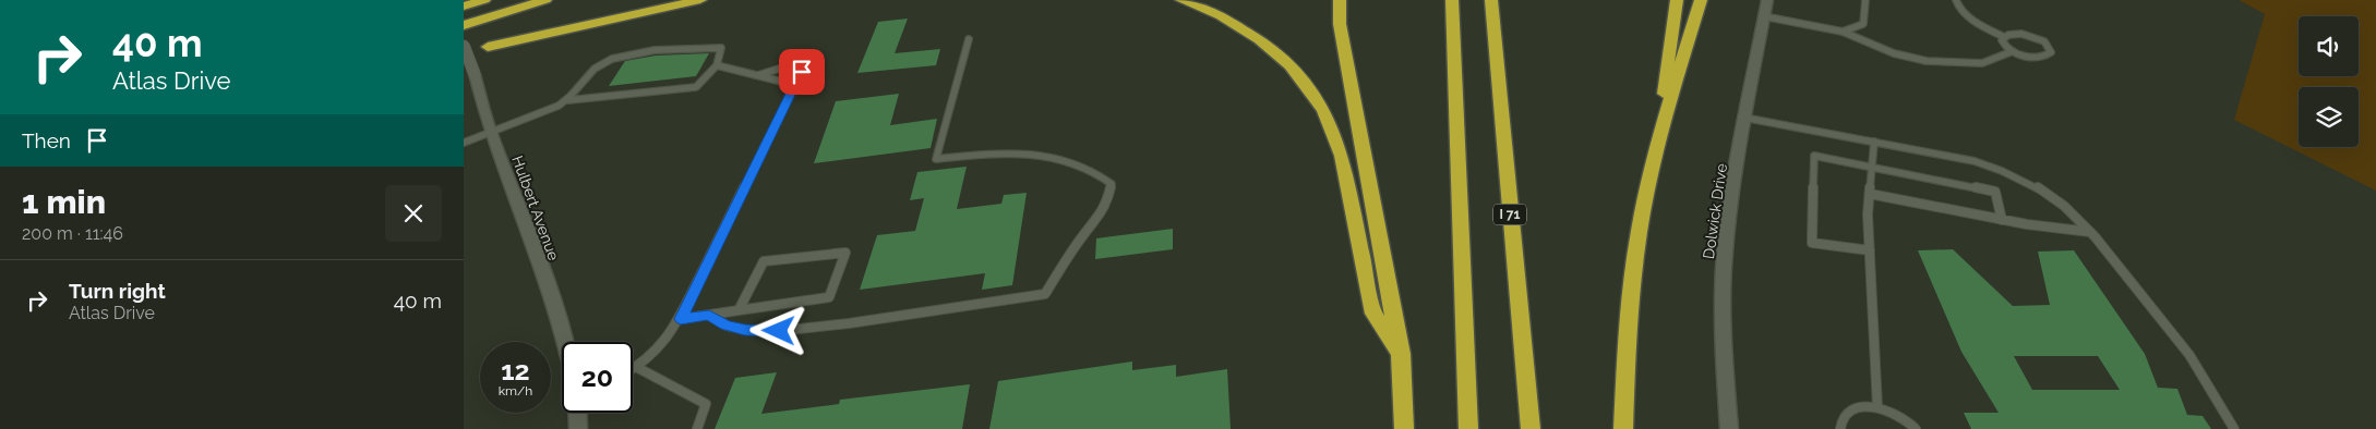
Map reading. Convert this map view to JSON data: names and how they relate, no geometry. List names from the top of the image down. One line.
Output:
{"streets":{"highway":["I 71"],"main road":["Hulbert Avenue","Dolwick Drive"]},"page":{"turn":["40 m","Atlas Drive"],"then":"Then","heading":["1 min","200 m · 11:46"],"list":[{"name":"Turn right","note":"Atlas Drive","value":"40 m"}],"speed":"12 km/h","limit":"20"}}
